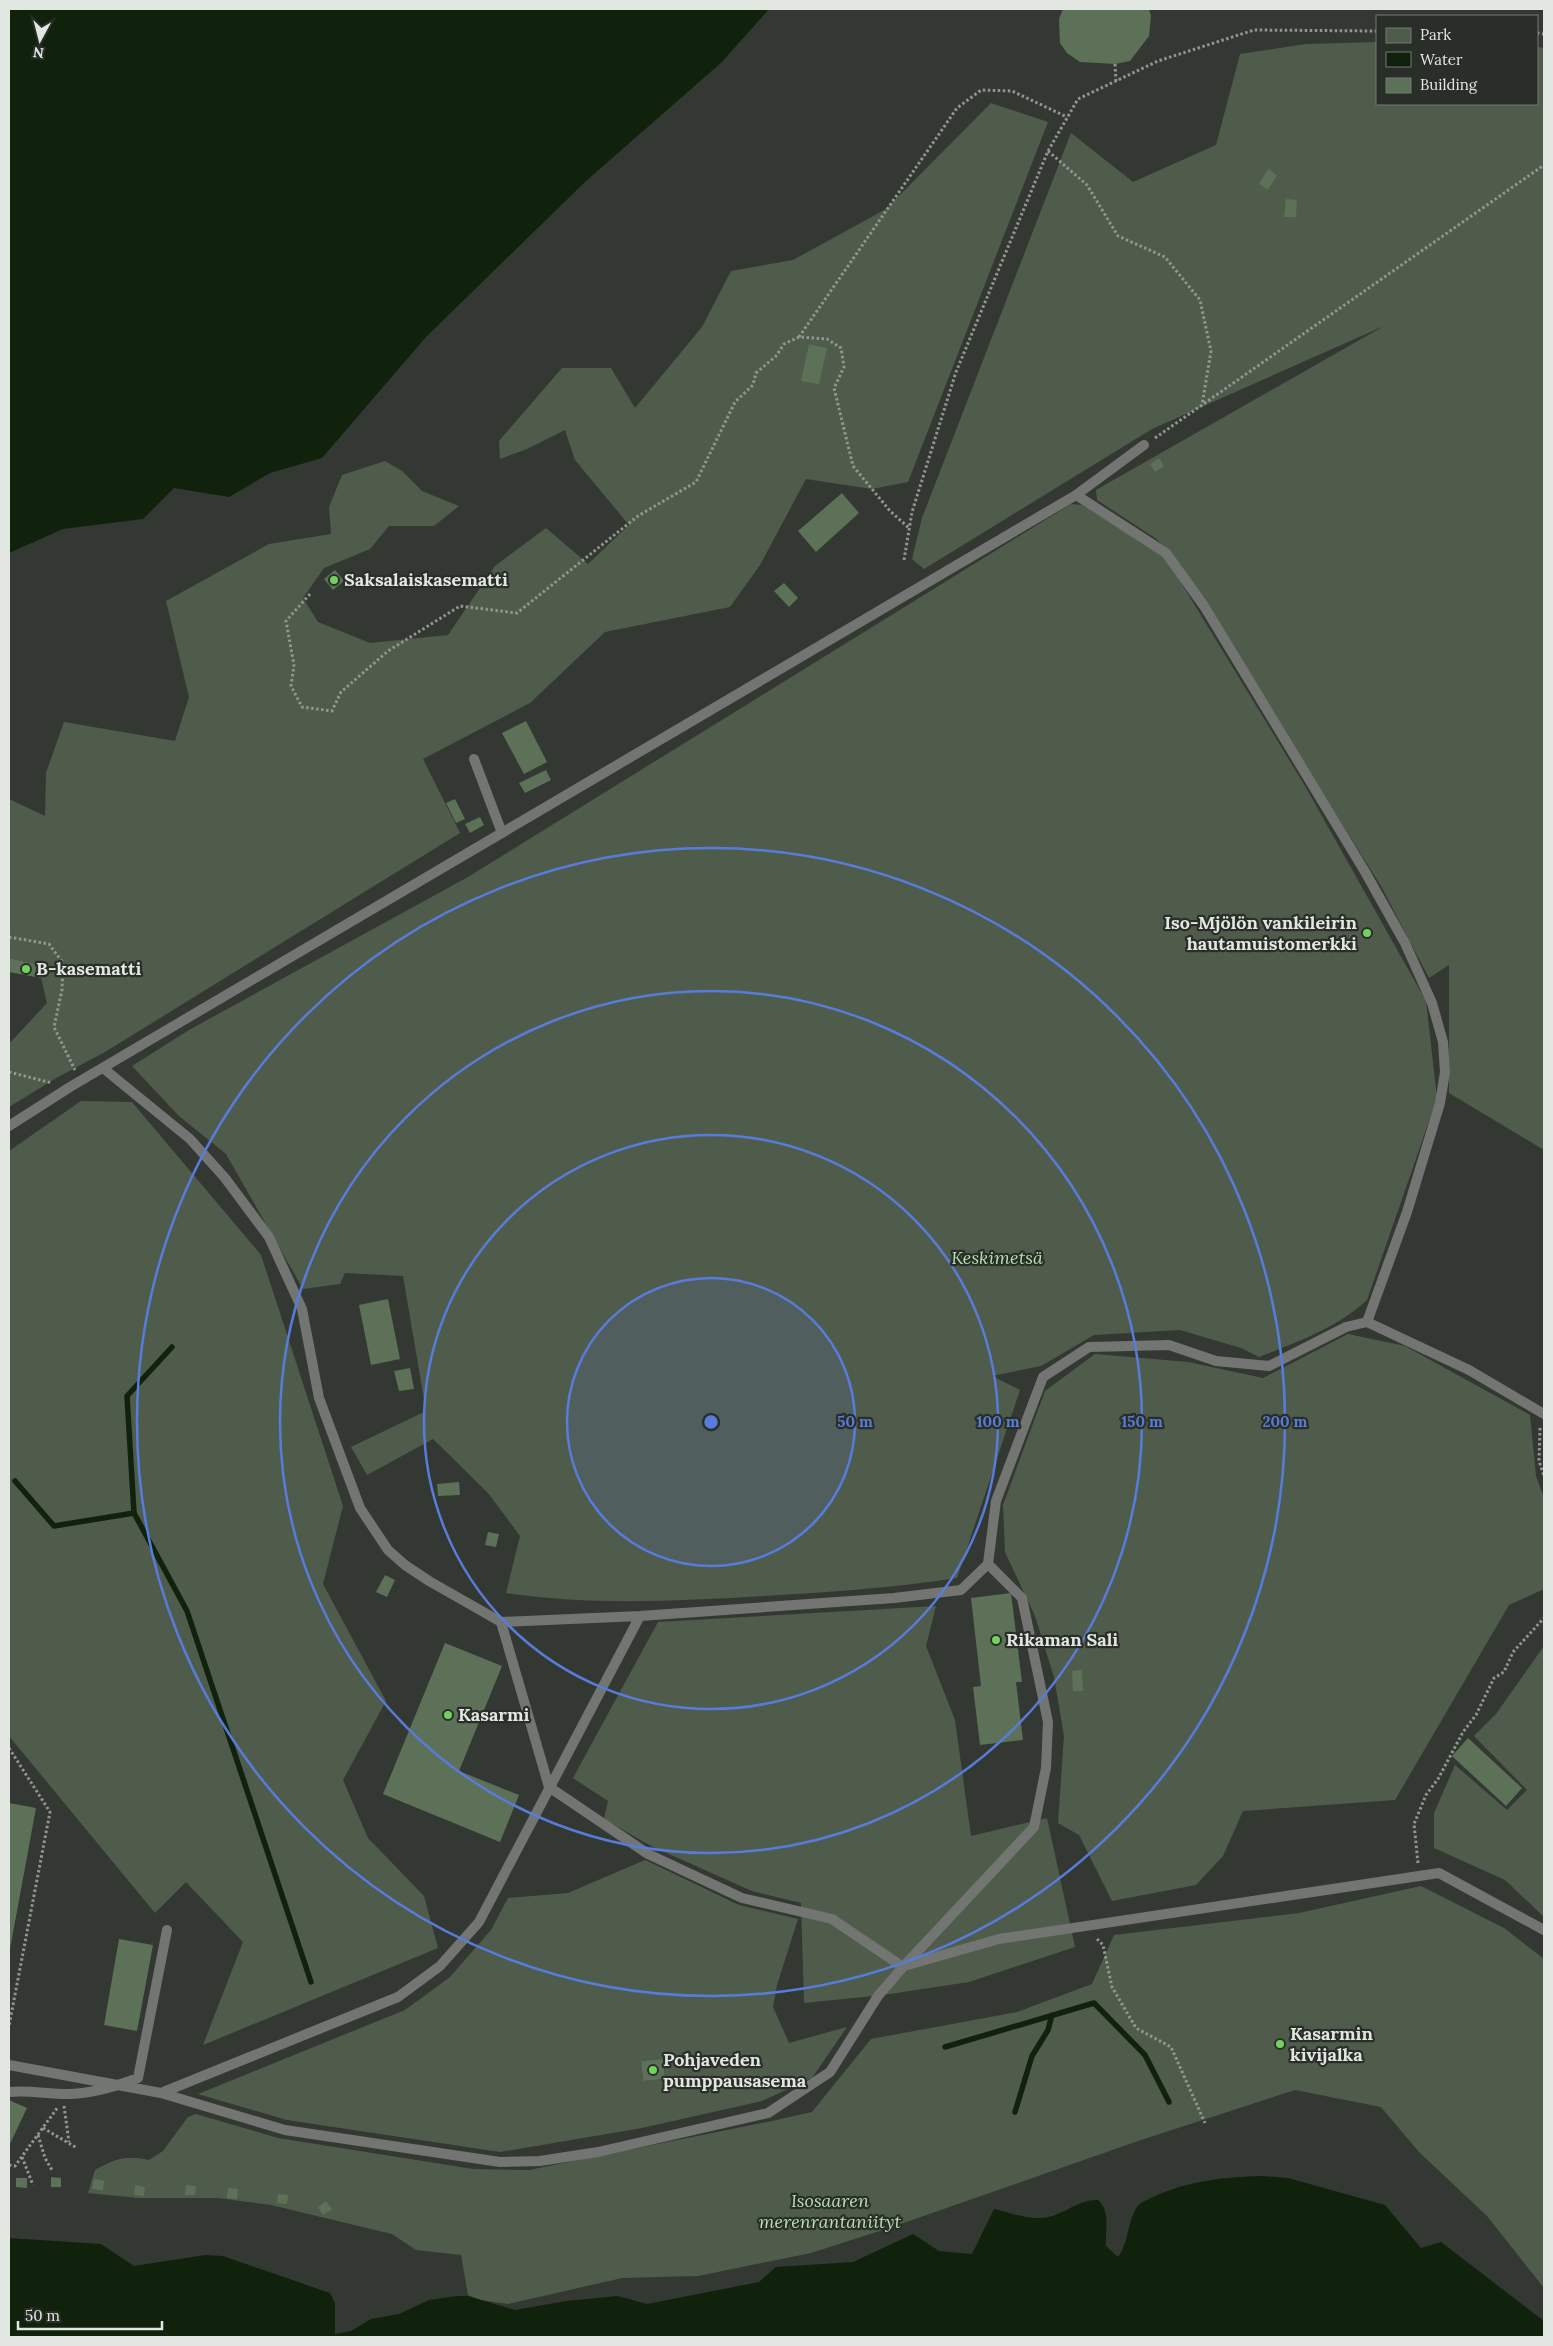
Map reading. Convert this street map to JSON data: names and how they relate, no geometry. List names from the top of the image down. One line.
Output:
{"parks":["Keskimetsä","Isosaaren merenrantaniityt"],"places":["Saksalaiskasematti","Iso-Mjölön vankileirin hautamuistomerkki","B-kasematti","Rikaman Sali","Kasarmi","Kasarmin kivijalka","Pohjaveden pumppausasema"],"legend":["Park","Water","Building"],"scale_bar":"50 m","north":"bottom","rings":["50 m","100 m","150 m","200 m"]}
